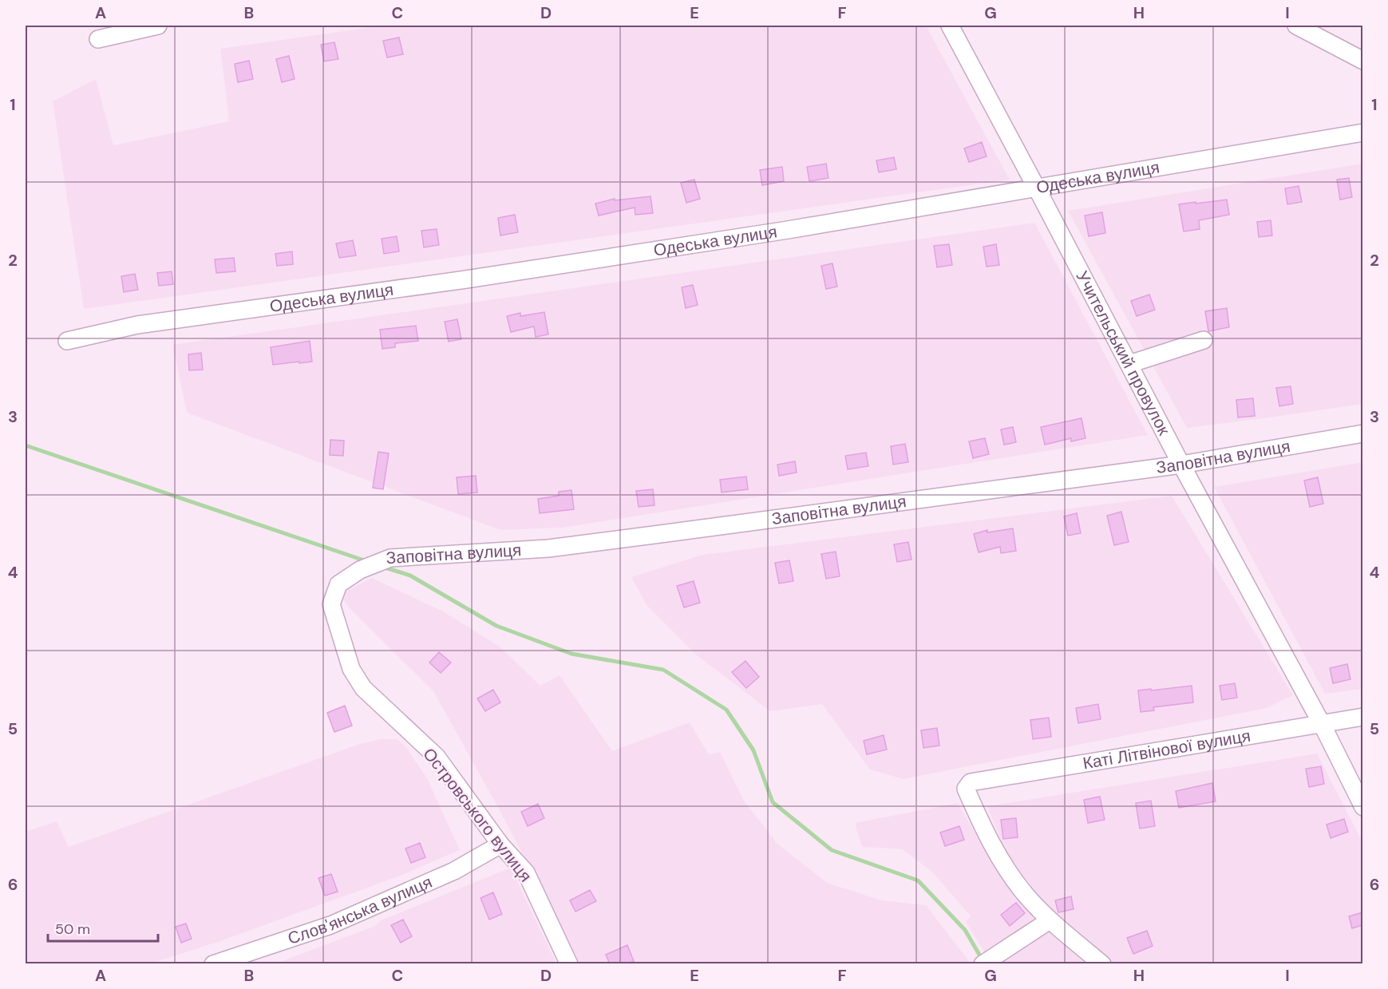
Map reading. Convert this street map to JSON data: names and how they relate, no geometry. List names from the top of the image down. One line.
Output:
{"streets":{"street":["Одеська вулиця","Учительський провулок","Заповітна вулиця","Каті Літвінової вулиця","Островського вулиця","Слов'янська вулиця"]},"crossings":[["Одеська вулиця","Учительський провулок"],["Учительський провулок","Заповітна вулиця"],["Учительський провулок","Каті Літвінової вулиця"],["Заповітна вулиця","Островського вулиця"],["Островського вулиця","Слов'янська вулиця"]],"scale_bar":"50 m","grid":{"columns":["A","B","C","D","E","F","G","H","I"],"rows":["1","2","3","4","5","6"]}}
